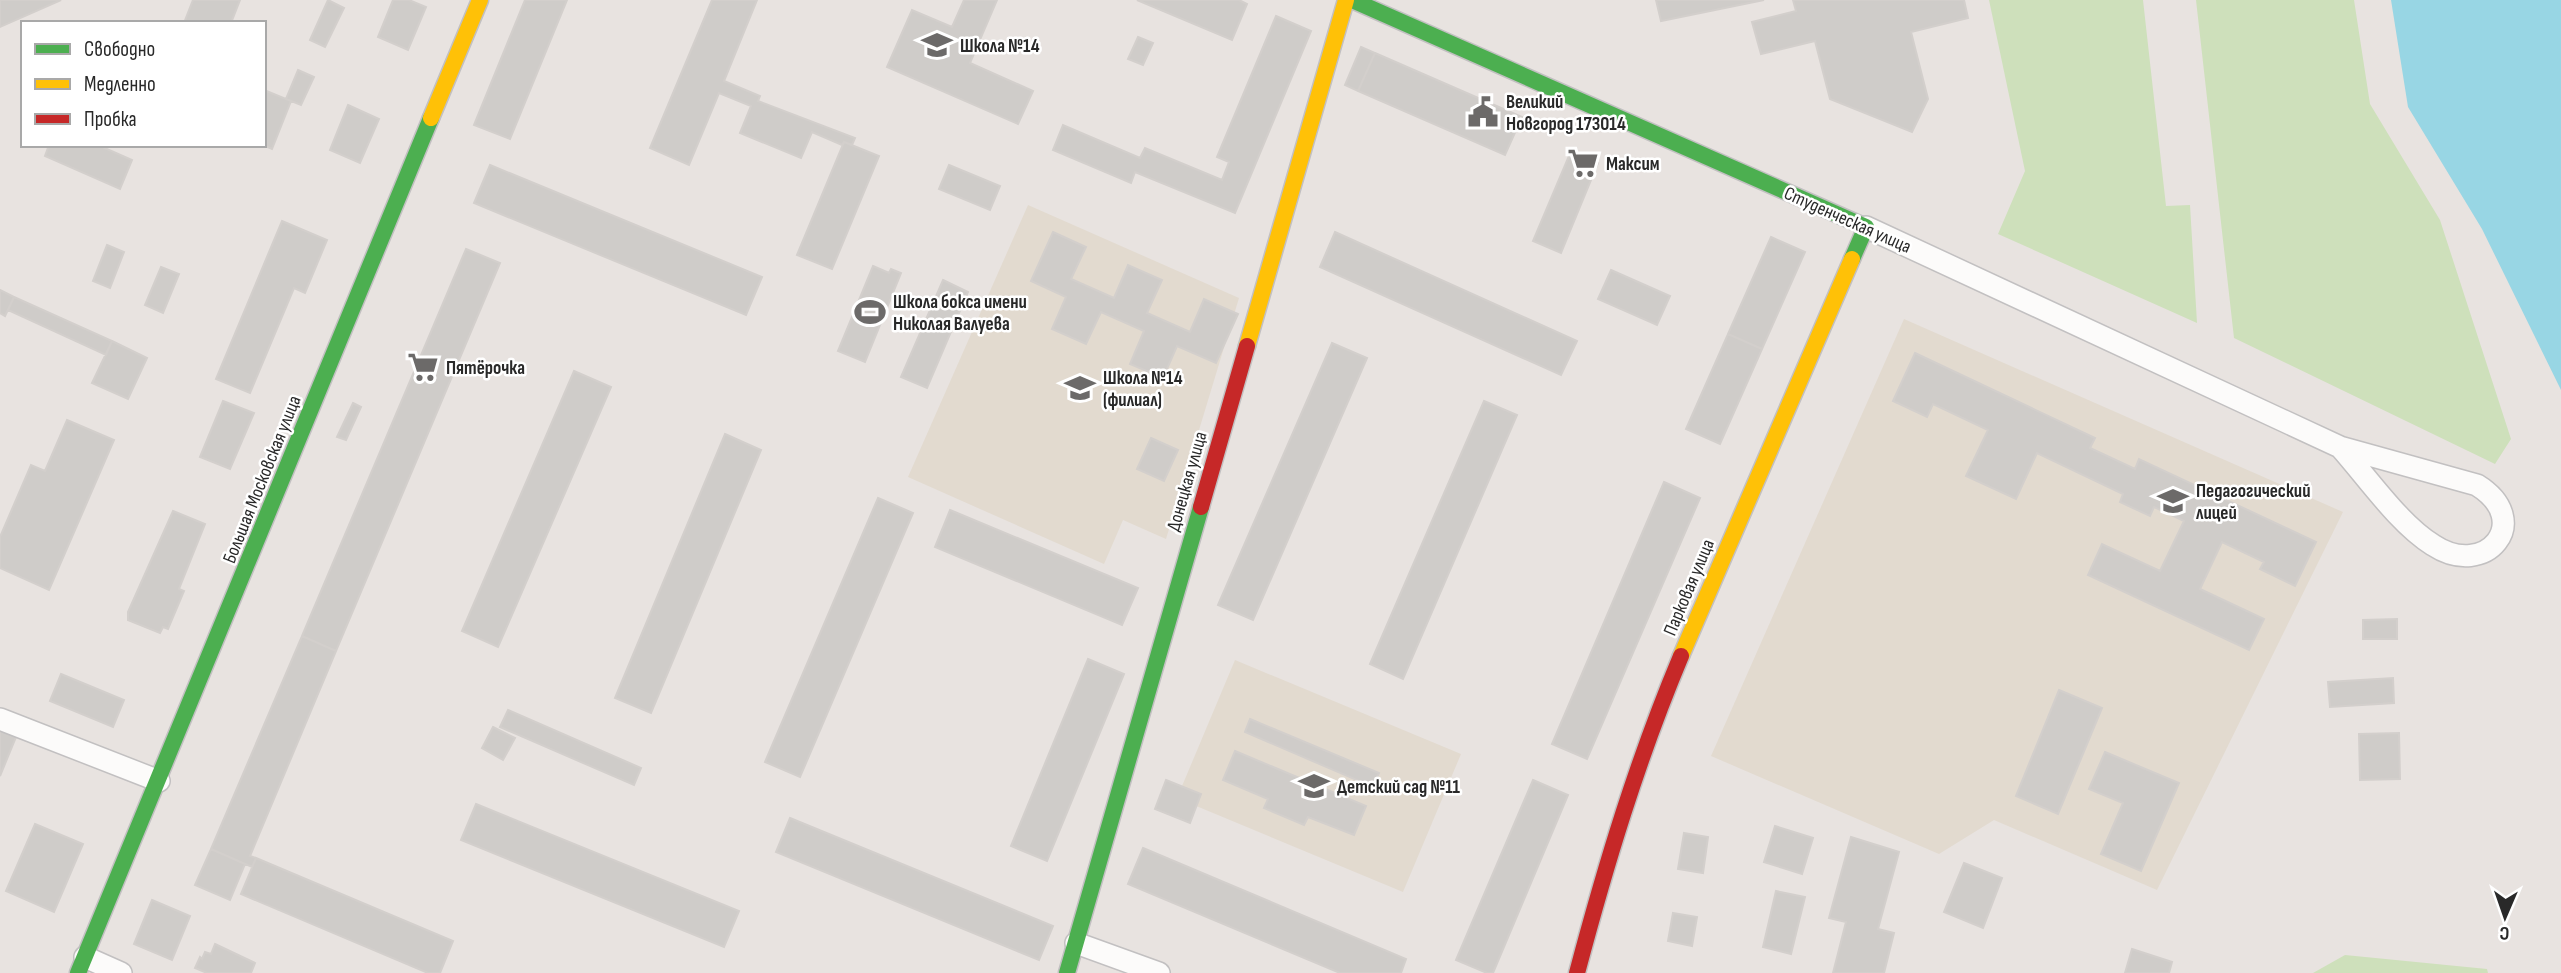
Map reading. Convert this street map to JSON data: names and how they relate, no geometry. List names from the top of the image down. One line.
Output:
{"streets":{"street":["Студенческая улица","Большая Московская улица","Донецкая улица","Парковая улица"]},"crossings":[["Студенческая улица","Парковая улица"]],"places":{"school or university":["Школа №14","Школа №14 (филиал)","Педагогический лицей","Детский сад №11"],"public building":["Великий Новгород 173014"],"supermarket":["Максим","Пятёрочка"],"sports":["Школа бокса имени Николая Валуева"]},"legend":["Свободно","Медленно","Пробка"],"north":"bottom"}
